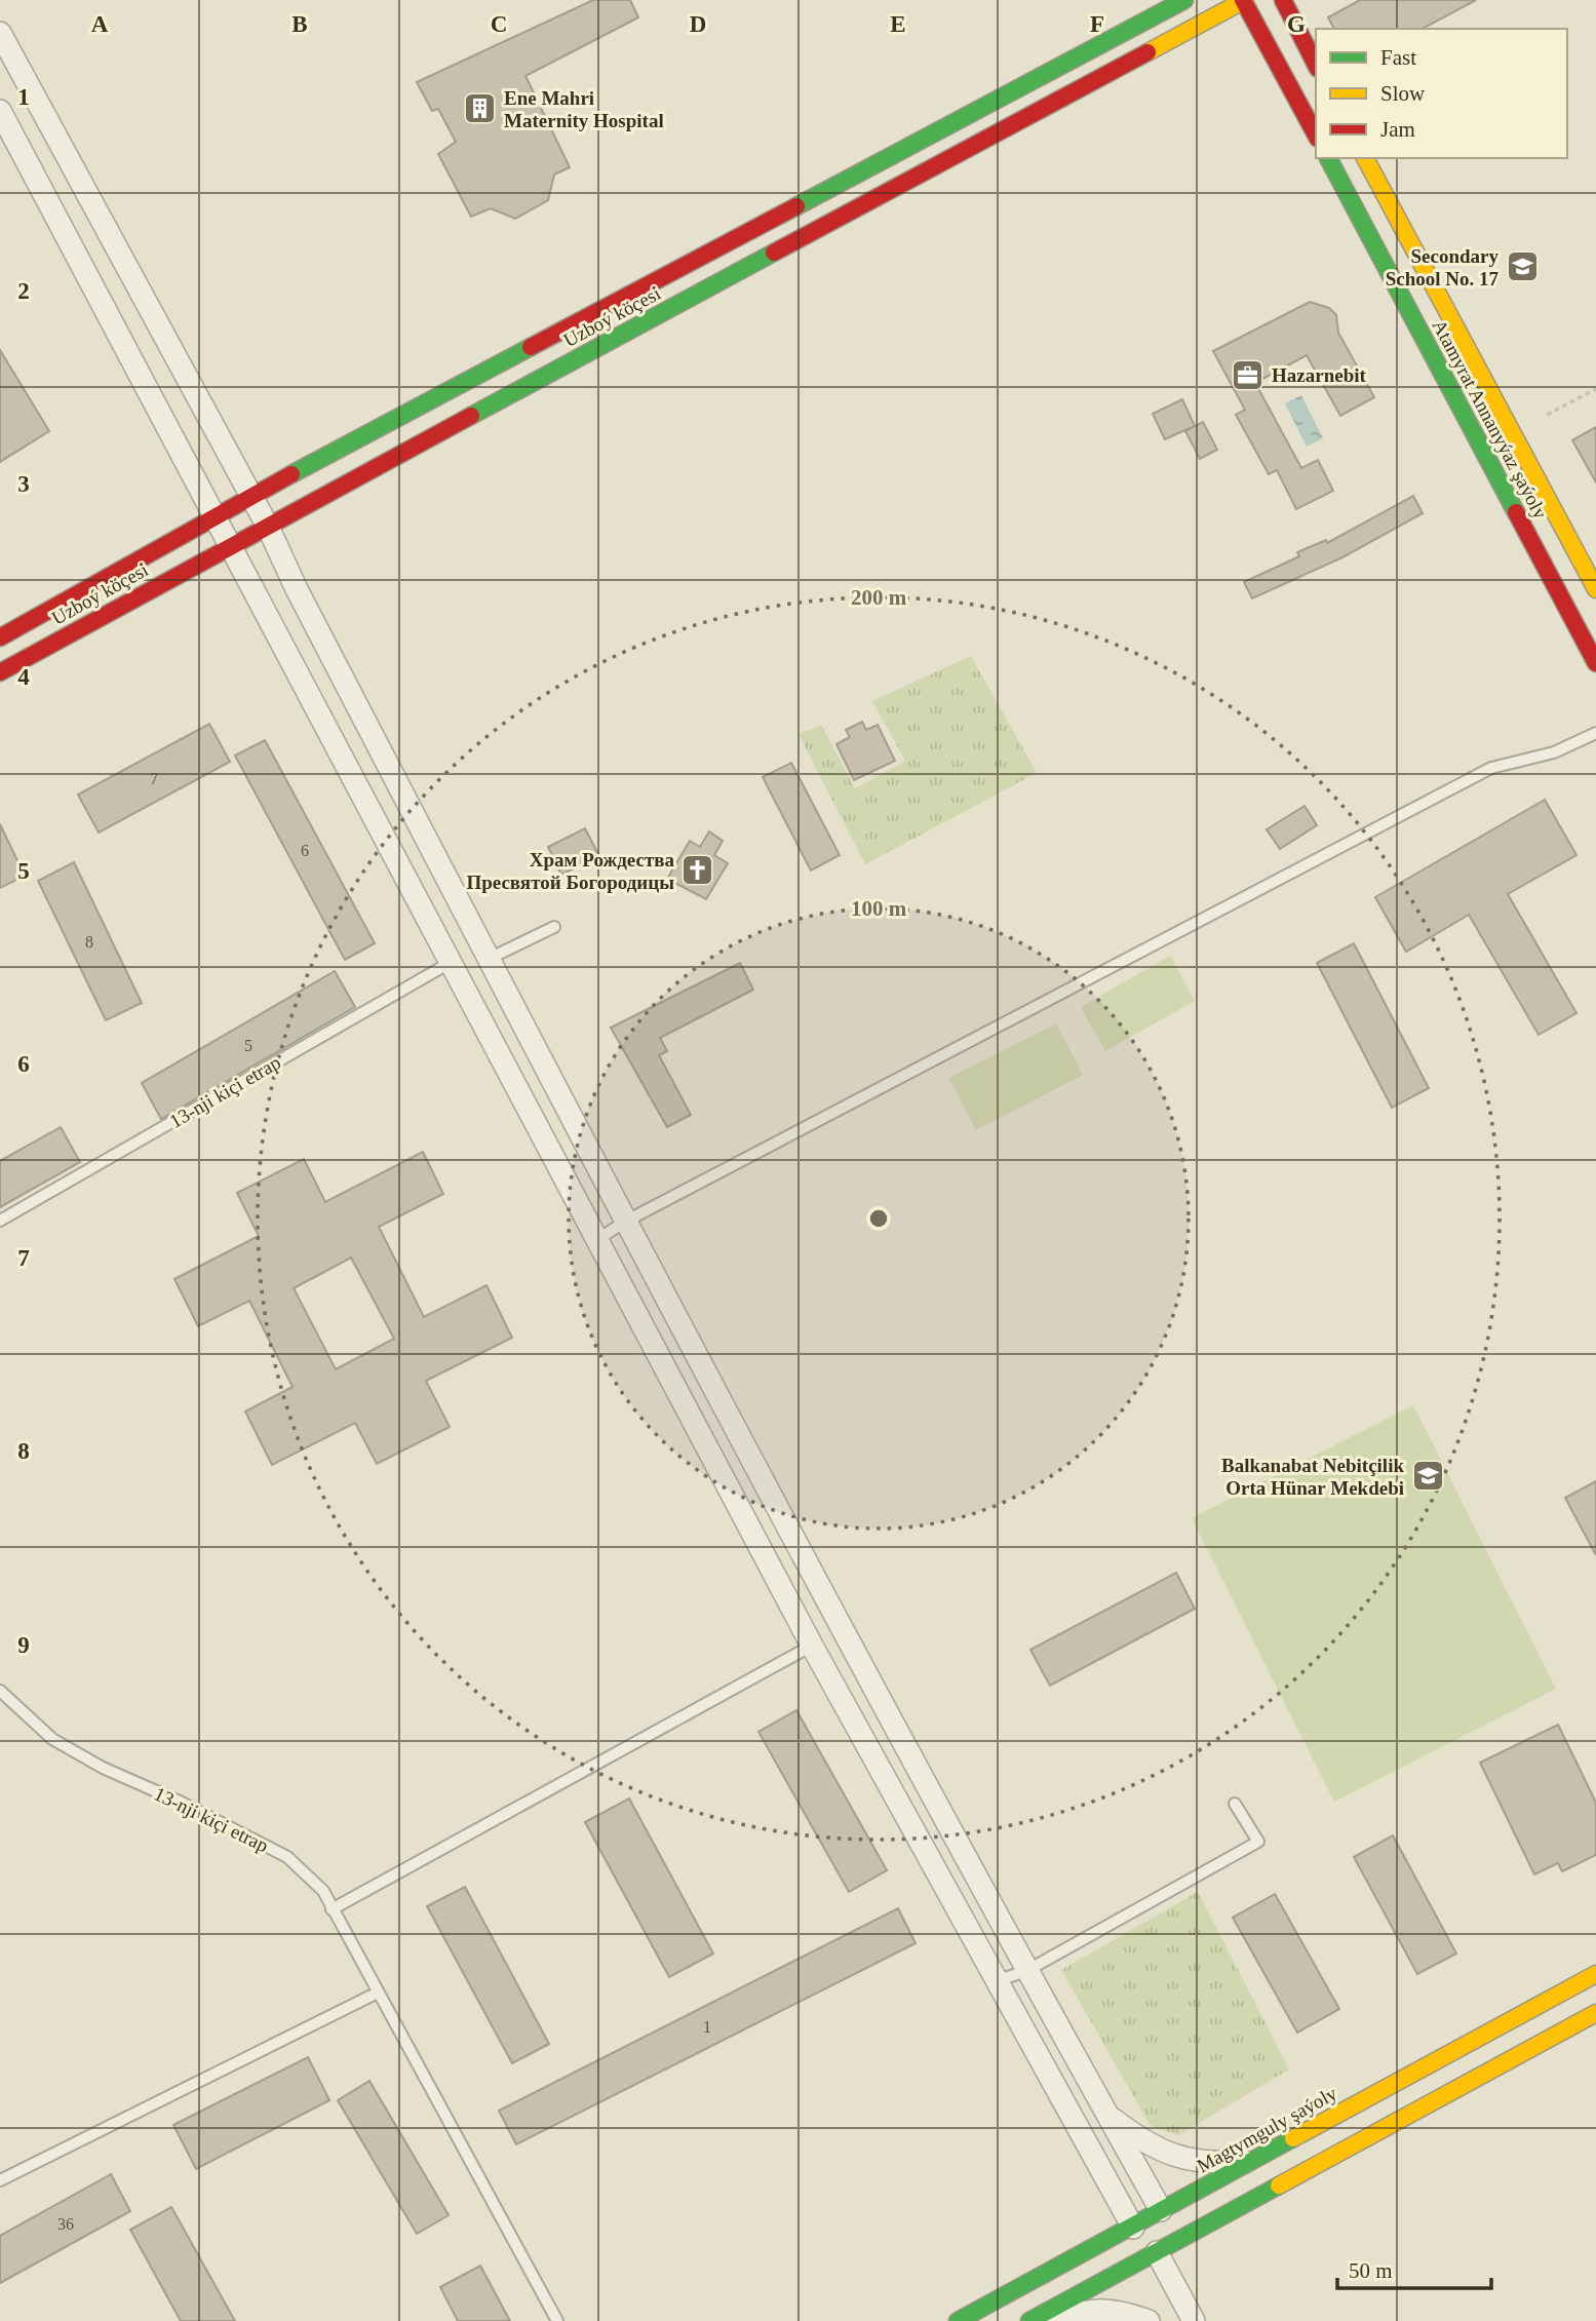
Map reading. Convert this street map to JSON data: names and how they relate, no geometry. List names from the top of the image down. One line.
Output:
{"streets":{"street":["Uzboý köçesi","Atamyrat Annanyýaz şaýoly","Magtymguly şaýoly"],"lane":["13-nji kiçi etrap"]},"places":{"building":["Ene Mahri Maternity Hospital"],"school or university":["Secondary School No. 17","Balkanabat Nebitçilik Orta Hünar Mekdebi"],"office":["Hazarnebit"],"church":["Храм Рождества Пресвятой Богородицы"]},"house_numbers":["7","6","8","5","1","36"],"legend":["Fast","Slow","Jam"],"scale_bar":"50 m","grid":{"columns":["A","B","C","D","E","F","G"],"rows":["1","2","3","4","5","6","7","8","9"]},"rings":["200 m","100 m"]}
